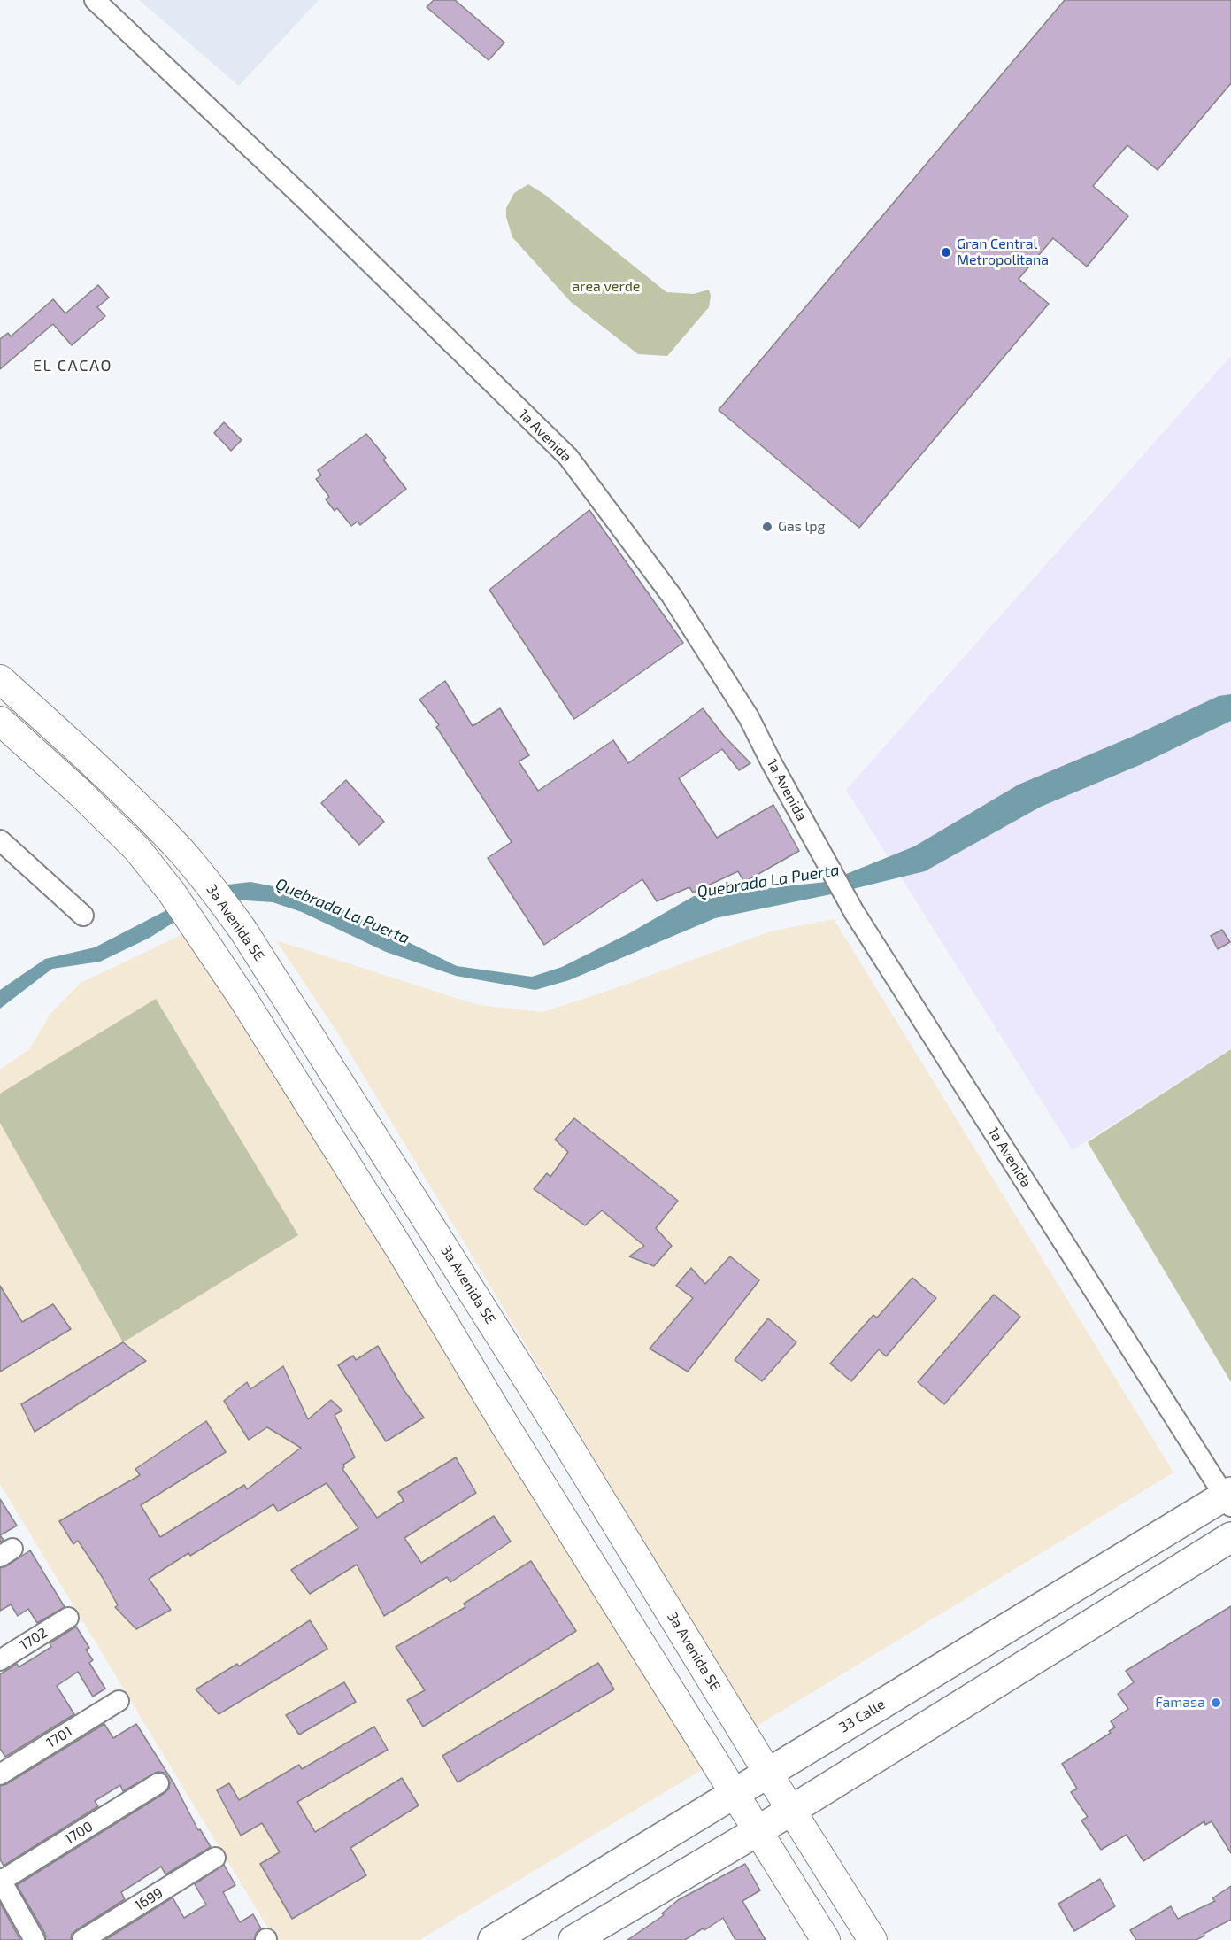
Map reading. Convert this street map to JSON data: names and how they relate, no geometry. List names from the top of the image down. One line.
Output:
{"streets":{"main road":["33 Calle"],"street":["1a Avenida","3a Avenida SE","1702","1701","1700","1699"]},"crossings":[["1a Avenida","33 Calle"],["3a Avenida SE","33 Calle"]],"districts":["EL CACAO"],"water":["Quebrada La Puerta"],"parks":["area verde"],"places":["Gran Central Metropolitana","Gas lpg","Famasa"]}
